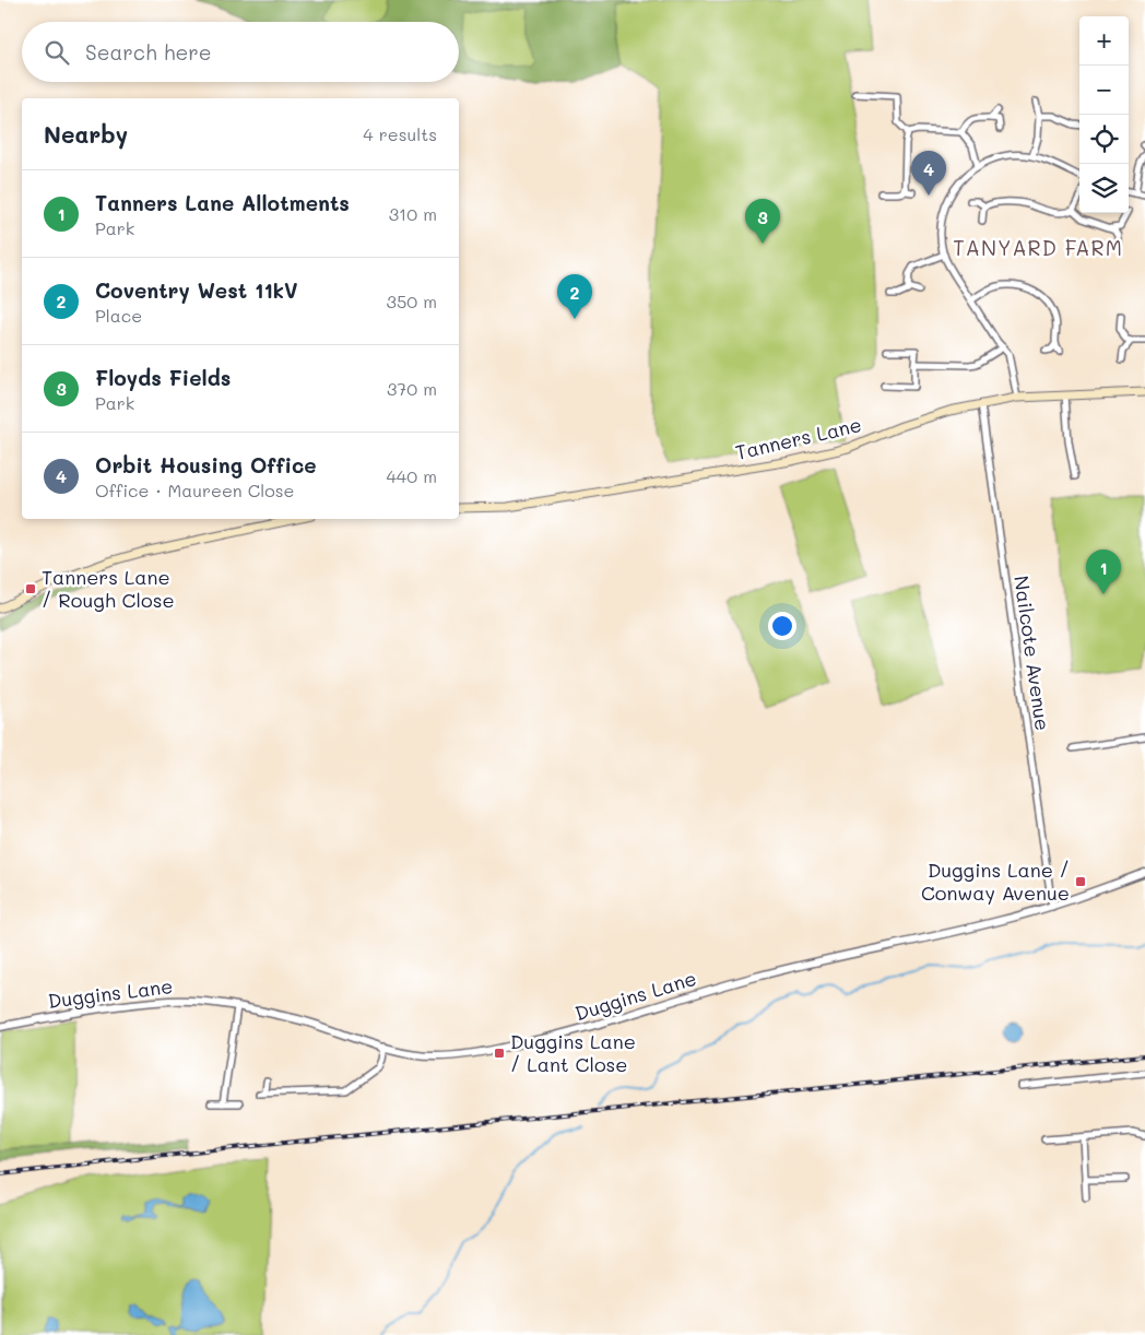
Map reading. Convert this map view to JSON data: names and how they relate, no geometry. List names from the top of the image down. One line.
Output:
{"streets":{"main road":["Tanners Lane"],"street":["Nailcote Avenue","Duggins Lane"]},"crossings":[["Tanners Lane","Nailcote Avenue"],["Nailcote Avenue","Duggins Lane"]],"districts":["TANYARD FARM"],"places":{"transit":["Tanners Lane / Rough Close","Duggins Lane / Conway Avenue","Duggins Lane / Lant Close"]},"page":{"map_buttons":["+","−"],"search":"Search here","heading":["Nearby","4 results"],"pins":["4","3","2","1"],"list":[{"mark":"1","name":"Tanners Lane Allotments","note":"Park","value":"310 m"},{"mark":"2","name":"Coventry West 11kV","note":"Place","value":"350 m"},{"mark":"3","name":"Floyds Fields","note":"Park","value":"370 m"},{"mark":"4","name":"Orbit Housing Office","note":"Office · Maureen Close","value":"440 m"}]}}
